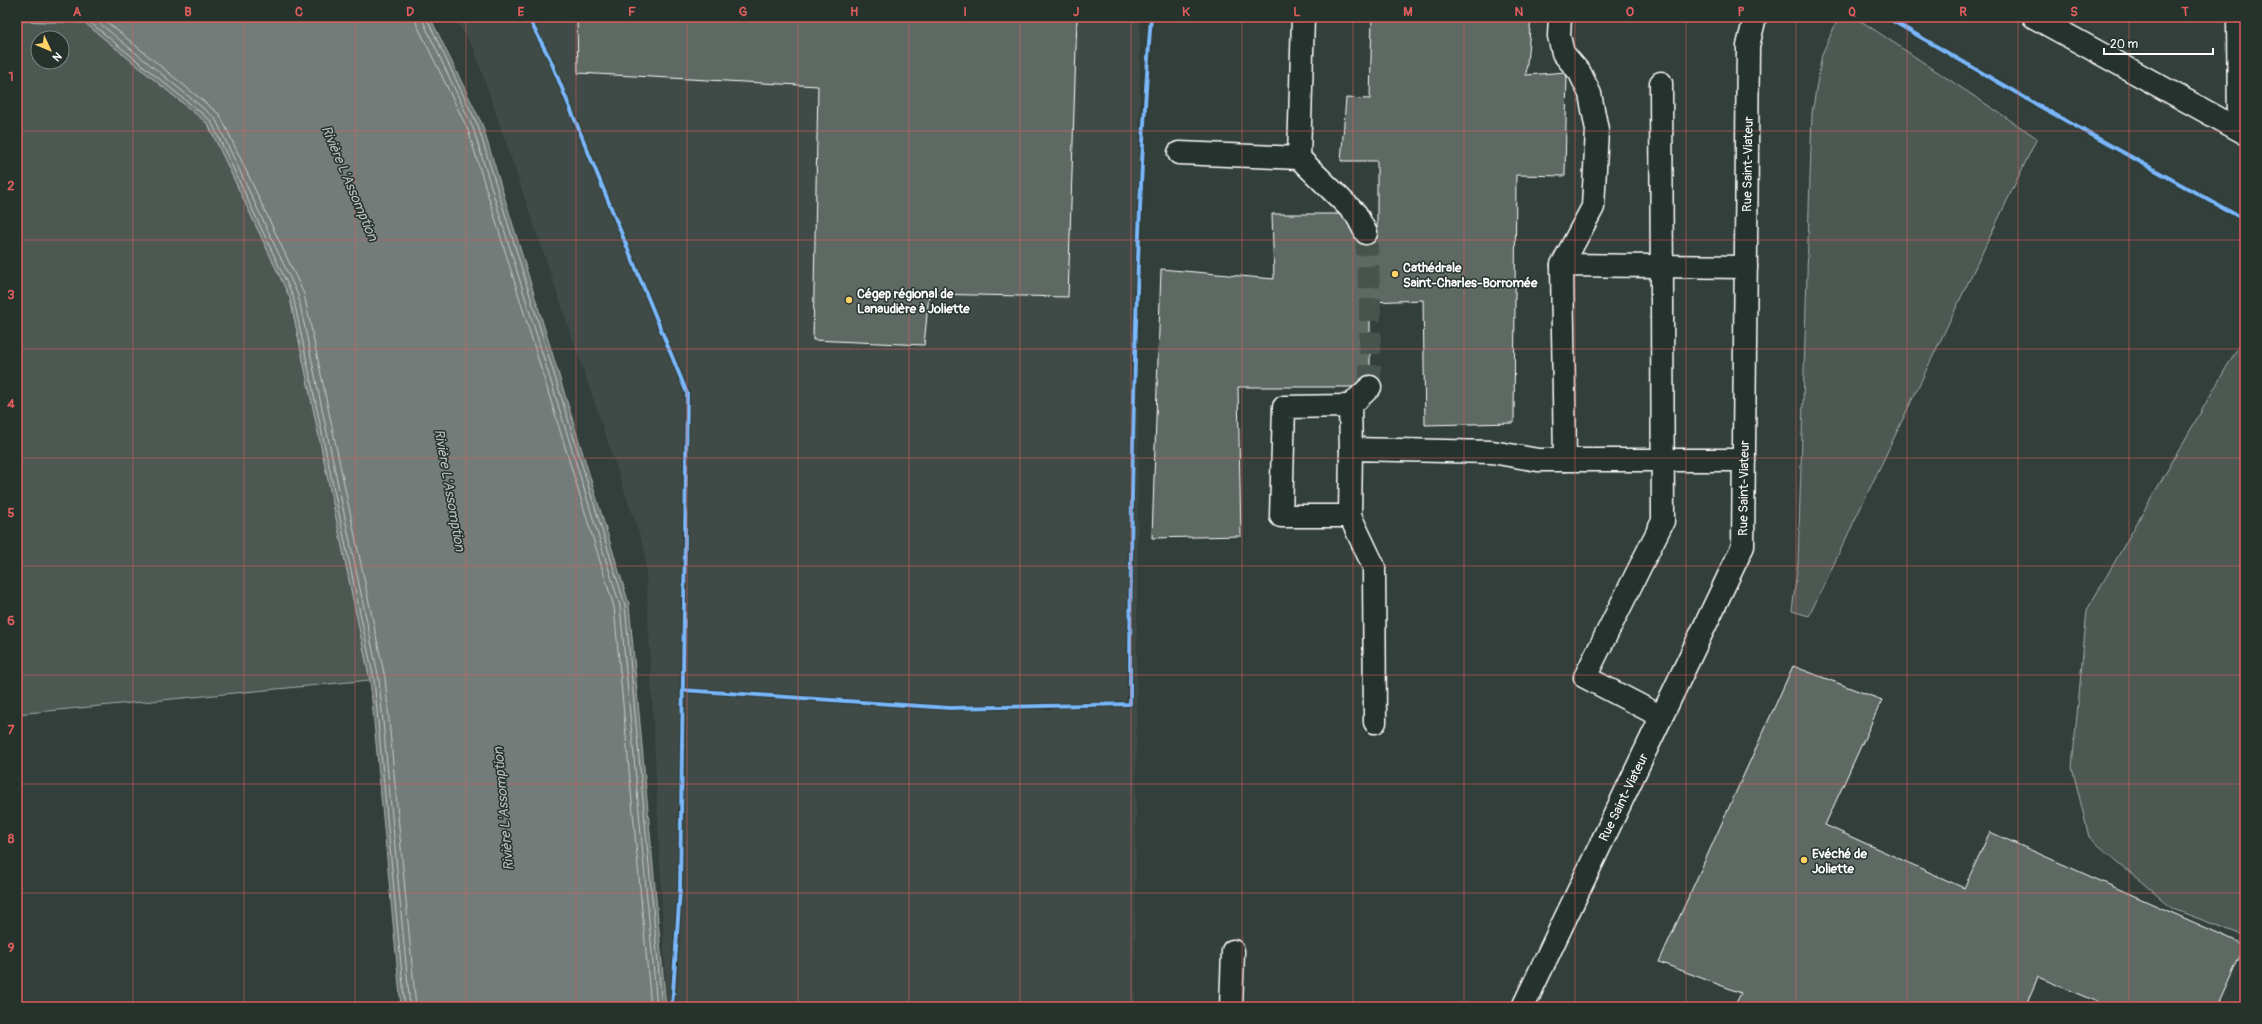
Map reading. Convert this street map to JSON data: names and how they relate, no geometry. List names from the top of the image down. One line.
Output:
{"streets":{"street":["Rue Saint-Viateur"]},"water":["Rivière L'Assomption"],"places":["Cathédrale Saint-Charles-Borromée","Cégep régional de Lanaudière à Joliette","Evéché de Joliette"],"scale_bar":"20 m","north":"bottom right","grid":{"columns":["A","B","C","D","E","F","G","H","I","J","K","L","M","N","O","P","Q","R","S","T"],"rows":["1","2","3","4","5","6","7","8","9"]}}
